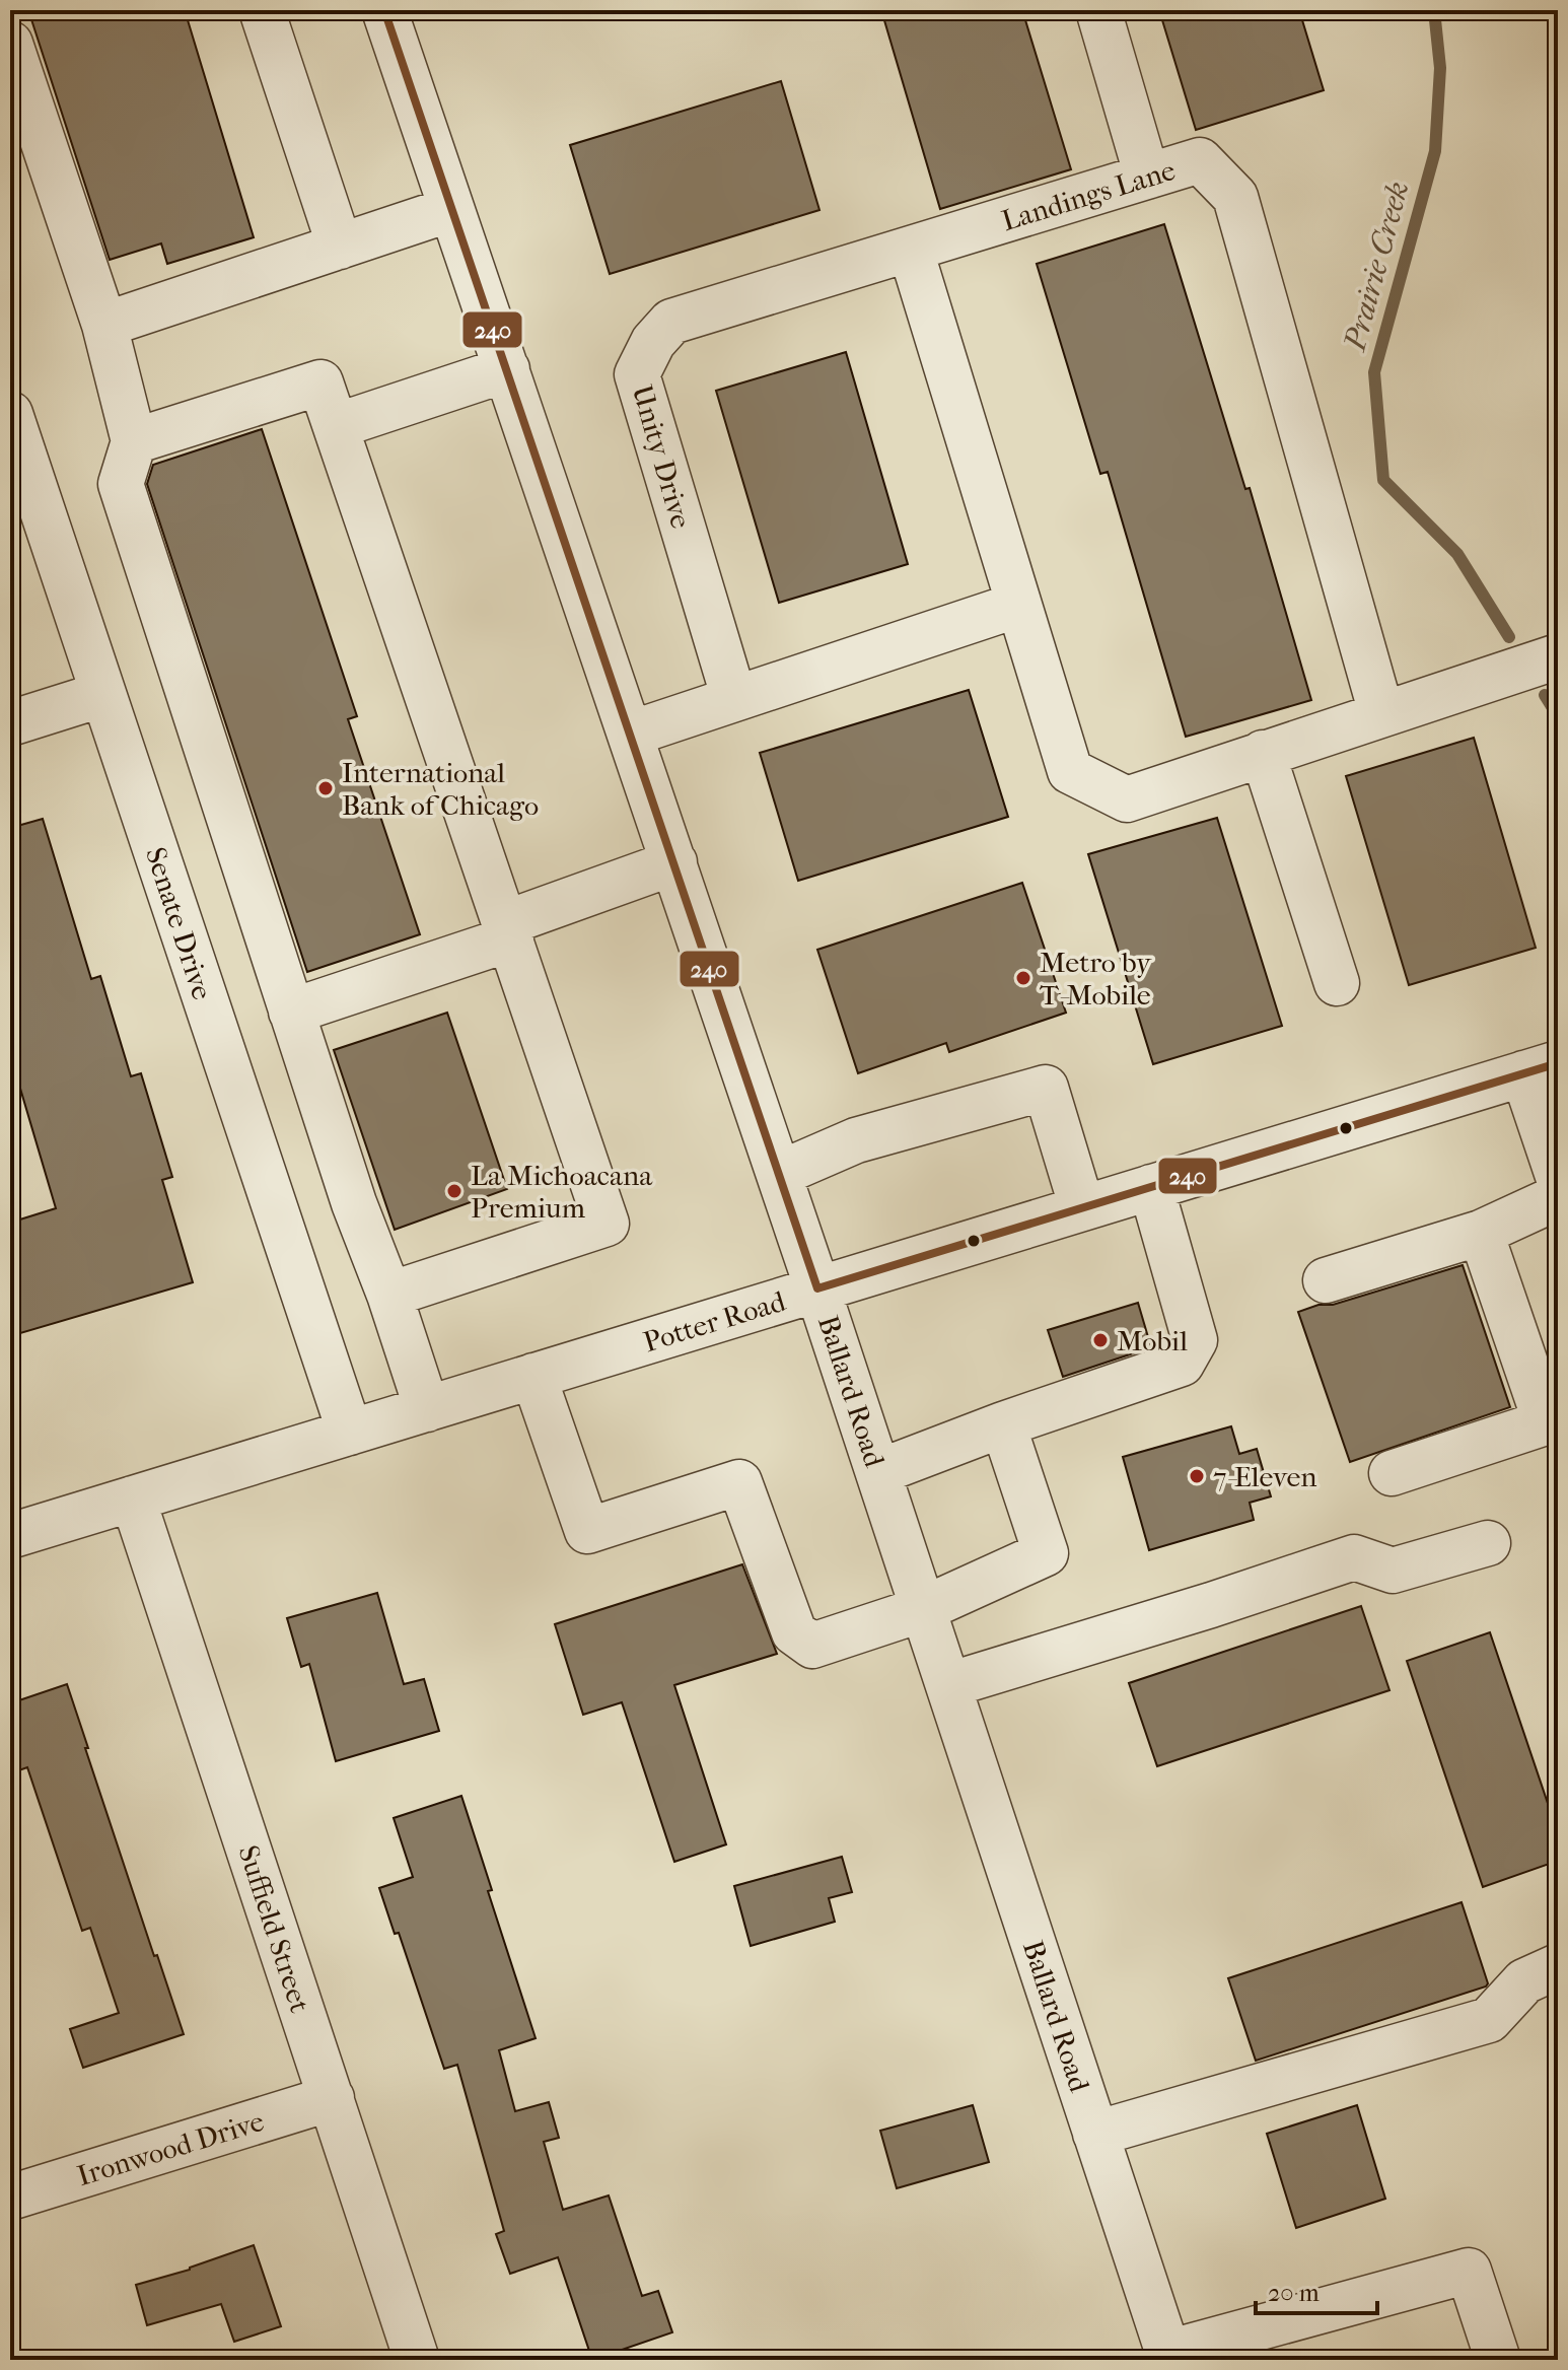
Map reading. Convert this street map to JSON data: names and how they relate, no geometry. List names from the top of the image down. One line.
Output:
{"streets":{"street":["Landings Lane","Unity Drive","Senate Drive","Potter Road","Ballard Road","Suffield Street","Ironwood Drive"]},"crossings":[["Landings Lane","Unity Drive"],["Senate Drive","Potter Road"],["Potter Road","Ballard Road"],["Potter Road","Suffield Street"],["Suffield Street","Ironwood Drive"]],"water":["Prairie Creek"],"places":["International Bank of Chicago","Metro by T-Mobile","La Michoacana Premium","Mobil","7-Eleven"],"lines":["transit line 240"],"scale_bar":"20 m"}
